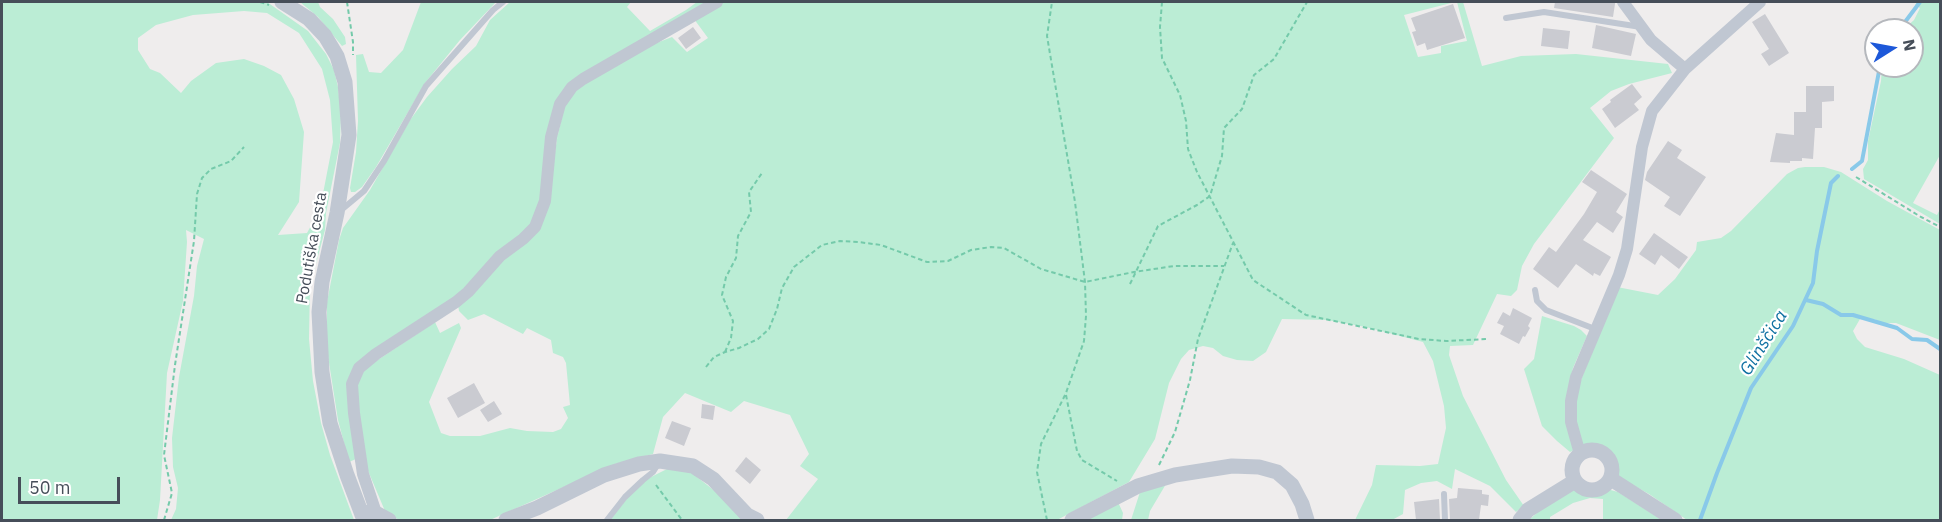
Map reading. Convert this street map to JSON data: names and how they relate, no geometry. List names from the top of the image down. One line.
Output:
{"streets":{"street":["Podutiška cesta"]},"water":["Glinščica"],"scale_bar":"50 m","north":"right"}
